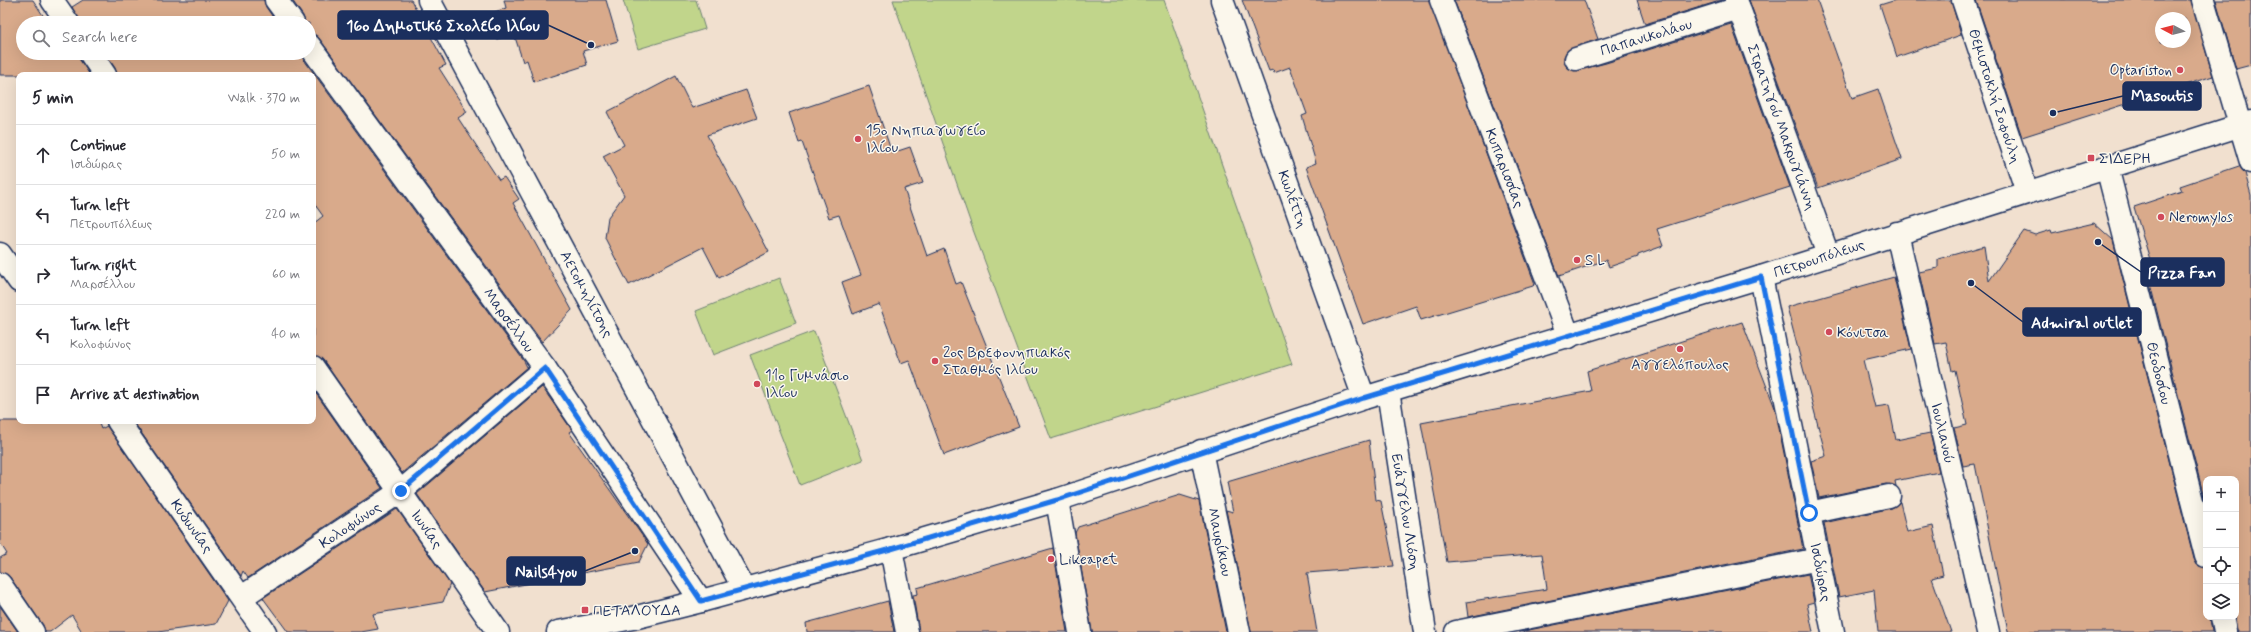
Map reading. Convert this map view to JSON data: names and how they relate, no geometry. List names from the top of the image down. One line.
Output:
{"streets":{"street":["Παπανικολάου","Θεμιστοκλή Σοφούλη","Στρατηγού Μακρυγιάννη","Κυπαρισσίας","Κωλέττη","Πετρουπόλεως","Αετομηλίτσης","Μαρσέλλου","Θεοδοσίου","Ιουλιανού","Ευάγγελου Λιόση","Κολοφώνος","Κυδωνίας","Ιωνίας","Μαυρίκιου","Ισιδώρας"]},"crossings":[["Παπανικολάου","Στρατηγού Μακρυγιάννη"],["Θεμιστοκλή Σοφούλη","Πετρουπόλεως"],["Στρατηγού Μακρυγιάννη","Πετρουπόλεως"],["Κυπαρισσίας","Πετρουπόλεως"],["Κωλέττη","Πετρουπόλεως"],["Πετρουπόλεως","Αετομηλίτσης"],["Πετρουπόλεως","Μαρσέλλου"],["Πετρουπόλεως","Θεοδοσίου"],["Πετρουπόλεως","Ιουλιανού"],["Πετρουπόλεως","Ευάγγελου Λιόση"],["Πετρουπόλεως","Μαυρίκιου"],["Πετρουπόλεως","Ισιδώρας"],["Μαρσέλλου","Κολοφώνος"],["Κολοφώνος","Κυδωνίας"],["Κολοφώνος","Ιωνίας"]],"places":{"other":["16ο Δημοτικό Σχολείο Ιλίου","Optariston","Masoutis","15ο Νηπιαγωγείο Ιλίου","Neromylos","Pizza Fan","S L","Admiral outlet","Κόνιτσα","Αγγελόπουλος","2ος Βρεφονηπιακός Σταθμός Ιλίου","11ο Γυμνάσιο Ιλίου","Nails4you","Likeapet"],"transit":["ΣΙΔΕΡΗ","ΠΕΤΑΛΟΥΔΑ"]},"north":"left","page":{"search":"Search here","heading":["5 min","Walk · 370 m"],"list":[["Continue","Ισιδώρας","50 m"],["Turn left","Πετρουπόλεως","220 m"],["Turn right","Μαρσέλλου","60 m"],["Turn left","Κολοφώνος","40 m"],"Arrive at destination"],"map_buttons":["+","−"]}}
